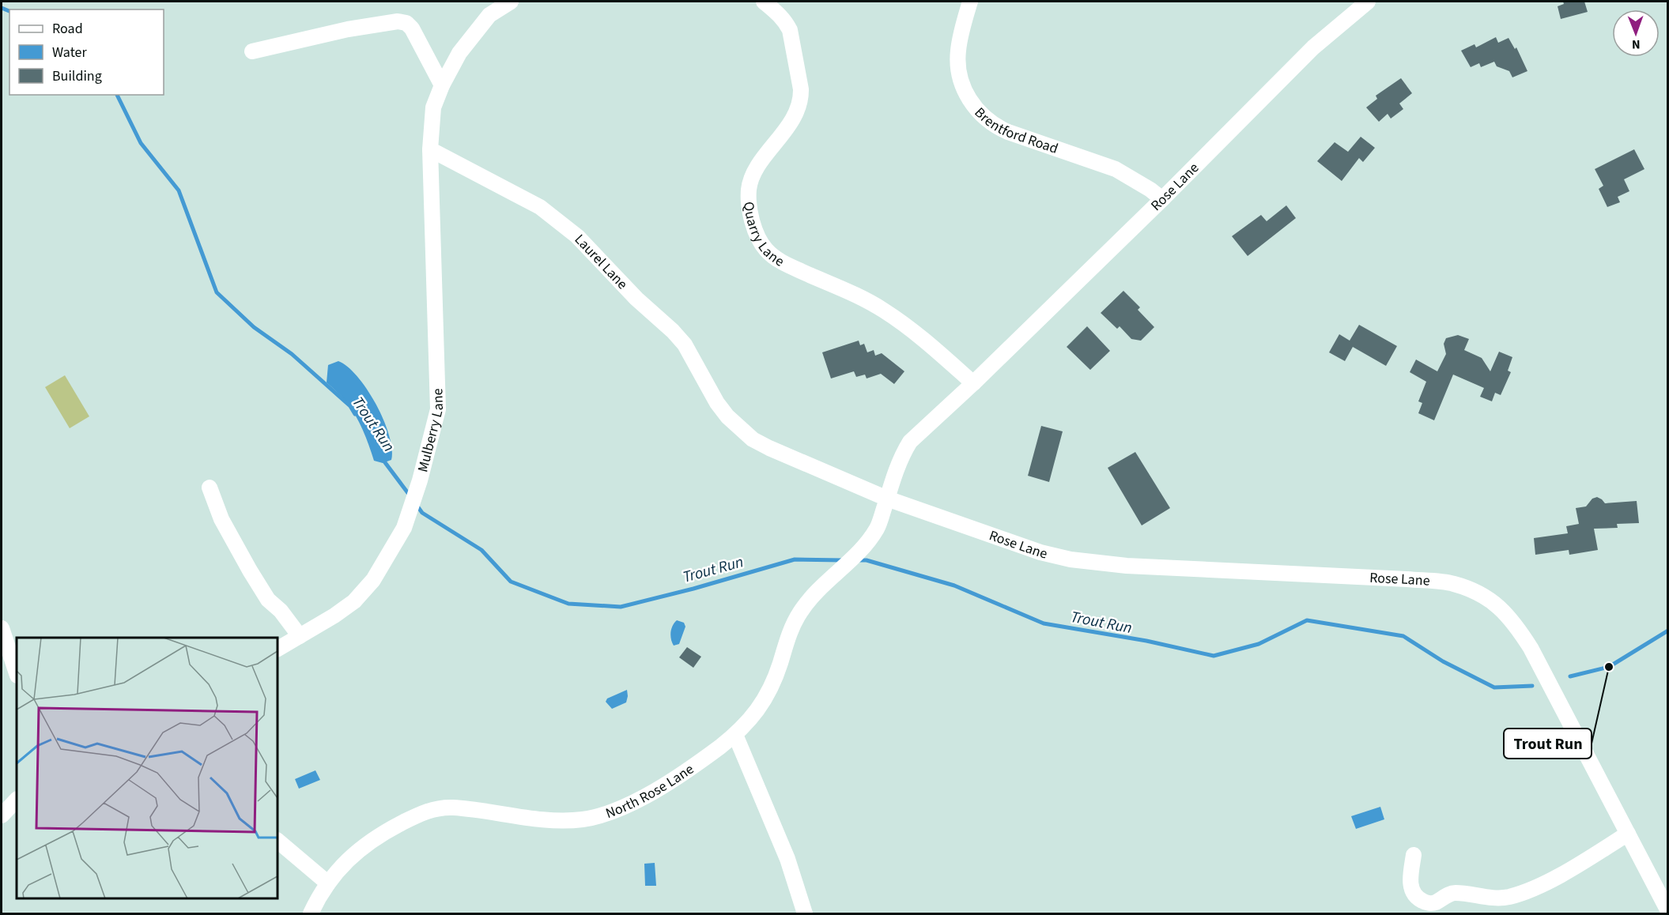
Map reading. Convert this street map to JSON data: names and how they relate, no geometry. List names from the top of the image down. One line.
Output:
{"streets":{"street":["Brentford Road","Rose Lane","Quarry Lane","Laurel Lane","Mulberry Lane","North Rose Lane"]},"crossings":[["Brentford Road","Rose Lane"],["Rose Lane","Quarry Lane"],["Rose Lane","Laurel Lane"],["Rose Lane","North Rose Lane"],["Laurel Lane","Mulberry Lane"],["Laurel Lane","North Rose Lane"]],"water":["Trout Run"],"places":["Trout Run"],"legend":["Road","Water","Building"],"north":"bottom"}
